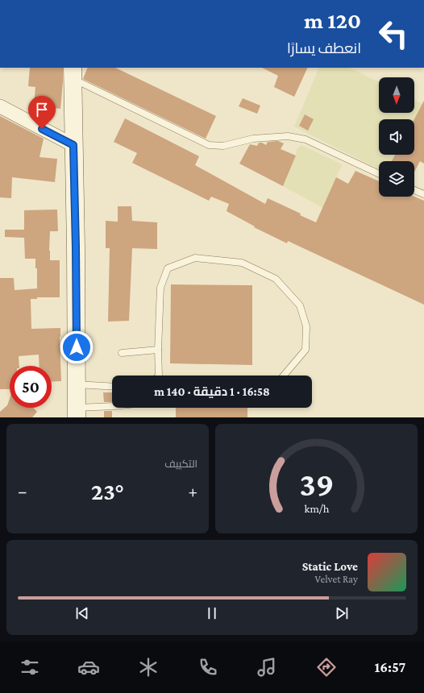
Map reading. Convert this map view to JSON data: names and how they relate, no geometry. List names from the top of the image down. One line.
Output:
{"north":"bottom","page":{"turn":["120 m","انعطف يسارًا"],"limit":"50","trip":"16:58 · 1 دقيقة · 140 m","tile":"التكييف","heat":["−","23°","+"],"song":["Static Love","Velvet Ray"],"tabs":"16:57","gauge":["39","km/h"]}}
